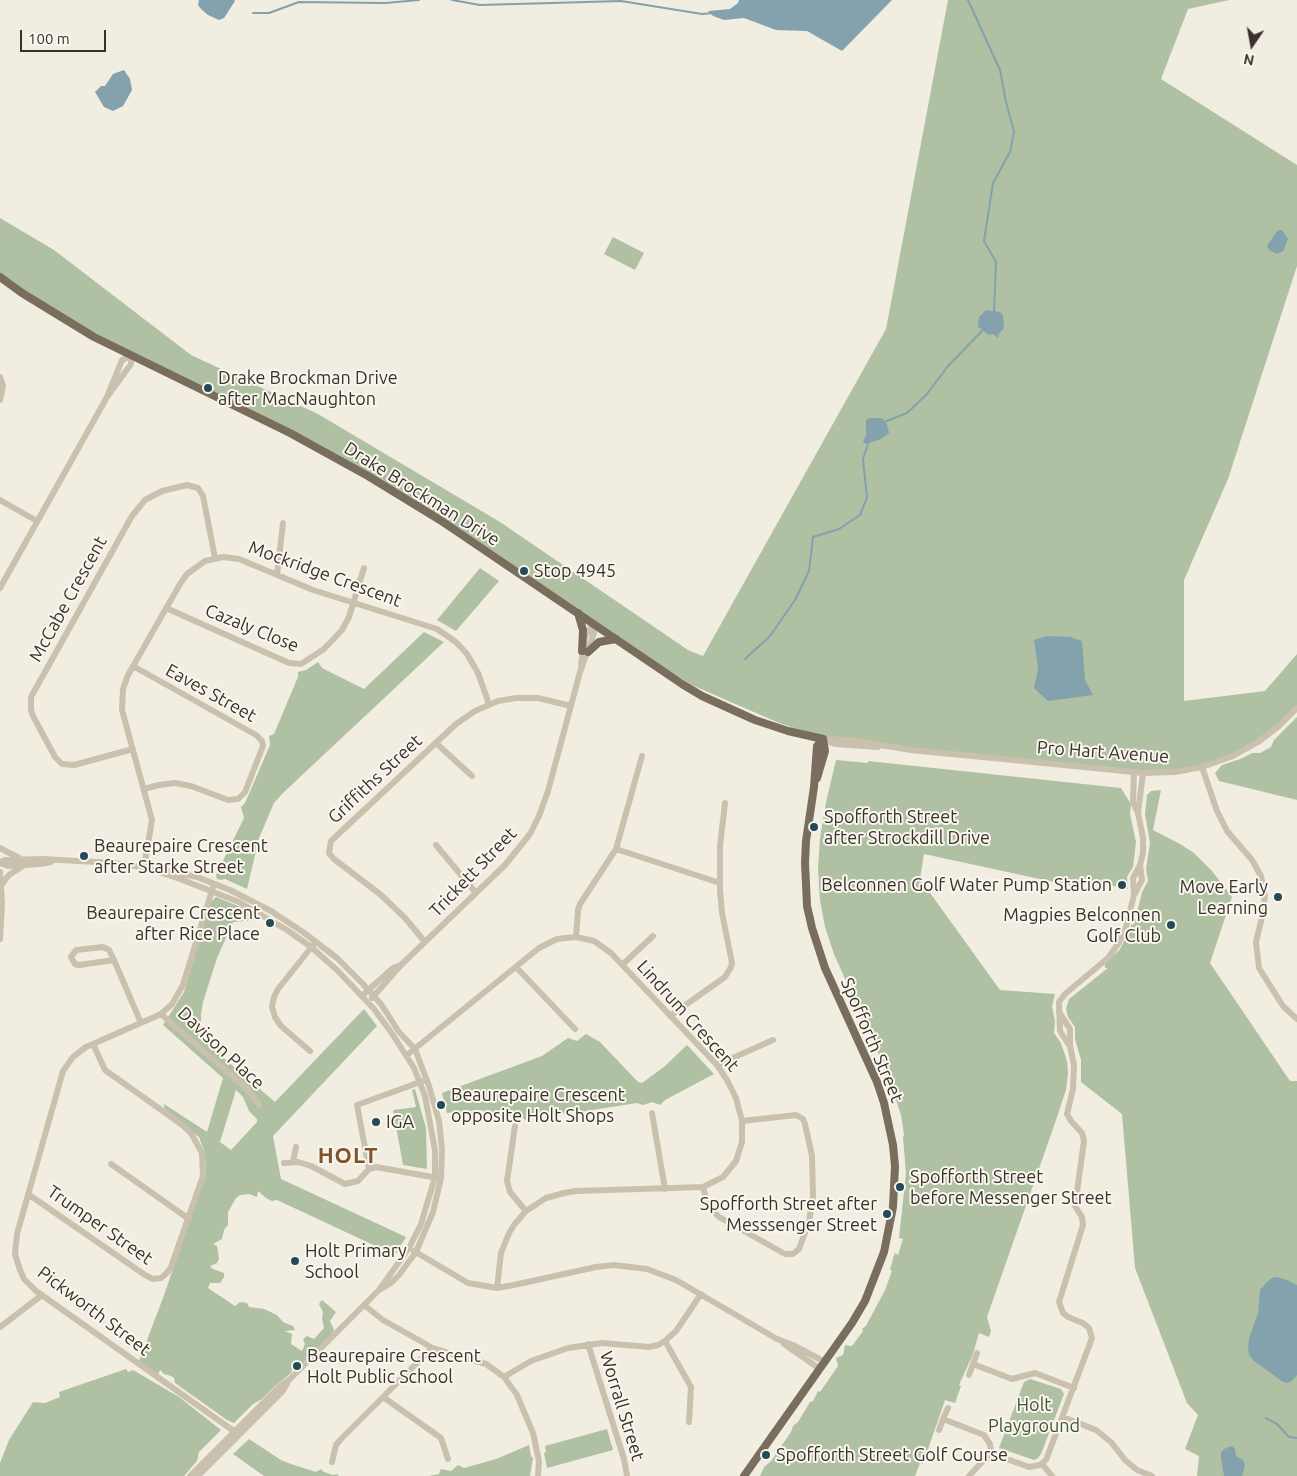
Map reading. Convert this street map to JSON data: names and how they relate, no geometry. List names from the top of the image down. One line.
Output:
{"streets":{"main road":["Drake Brockman Drive","Spofforth Street"],"street":["Mockridge Crescent","McCabe Crescent","Cazaly Close","Eaves Street","Pro Hart Avenue","Griffiths Street","Trickett Street","Lindrum Crescent","Davison Place","Trumper Street","Pickworth Street","Worrall Street"]},"crossings":[["Drake Brockman Drive","Pro Hart Avenue"],["Drake Brockman Drive","Trickett Street"],["Drake Brockman Drive","Spofforth Street"],["Mockridge Crescent","McCabe Crescent"],["Mockridge Crescent","Cazaly Close"],["Mockridge Crescent","Eaves Street"],["Mockridge Crescent","Griffiths Street"],["Pro Hart Avenue","Spofforth Street"],["Griffiths Street","Trickett Street"],["Davison Place","Pickworth Street"],["Trumper Street","Pickworth Street"]],"districts":["HOLT"],"parks":["Holt Playground"],"places":["Drake Brockman Drive after MacNaughton","Stop 4945","Spofforth Street after Strockdill Drive","Beaurepaire Crescent after Starke Street","Belconnen Golf Water Pump Station","Move Early Learning","Beaurepaire Crescent after Rice Place","Magpies Belconnen Golf Club","Beaurepaire Crescent opposite Holt Shops","IGA","Spofforth Street before Messenger Street","Spofforth Street after Messsenger Street","Holt Primary School","Beaurepaire Crescent Holt Public School","Spofforth Street Golf Course"],"scale_bar":"100 m","north":"bottom"}
